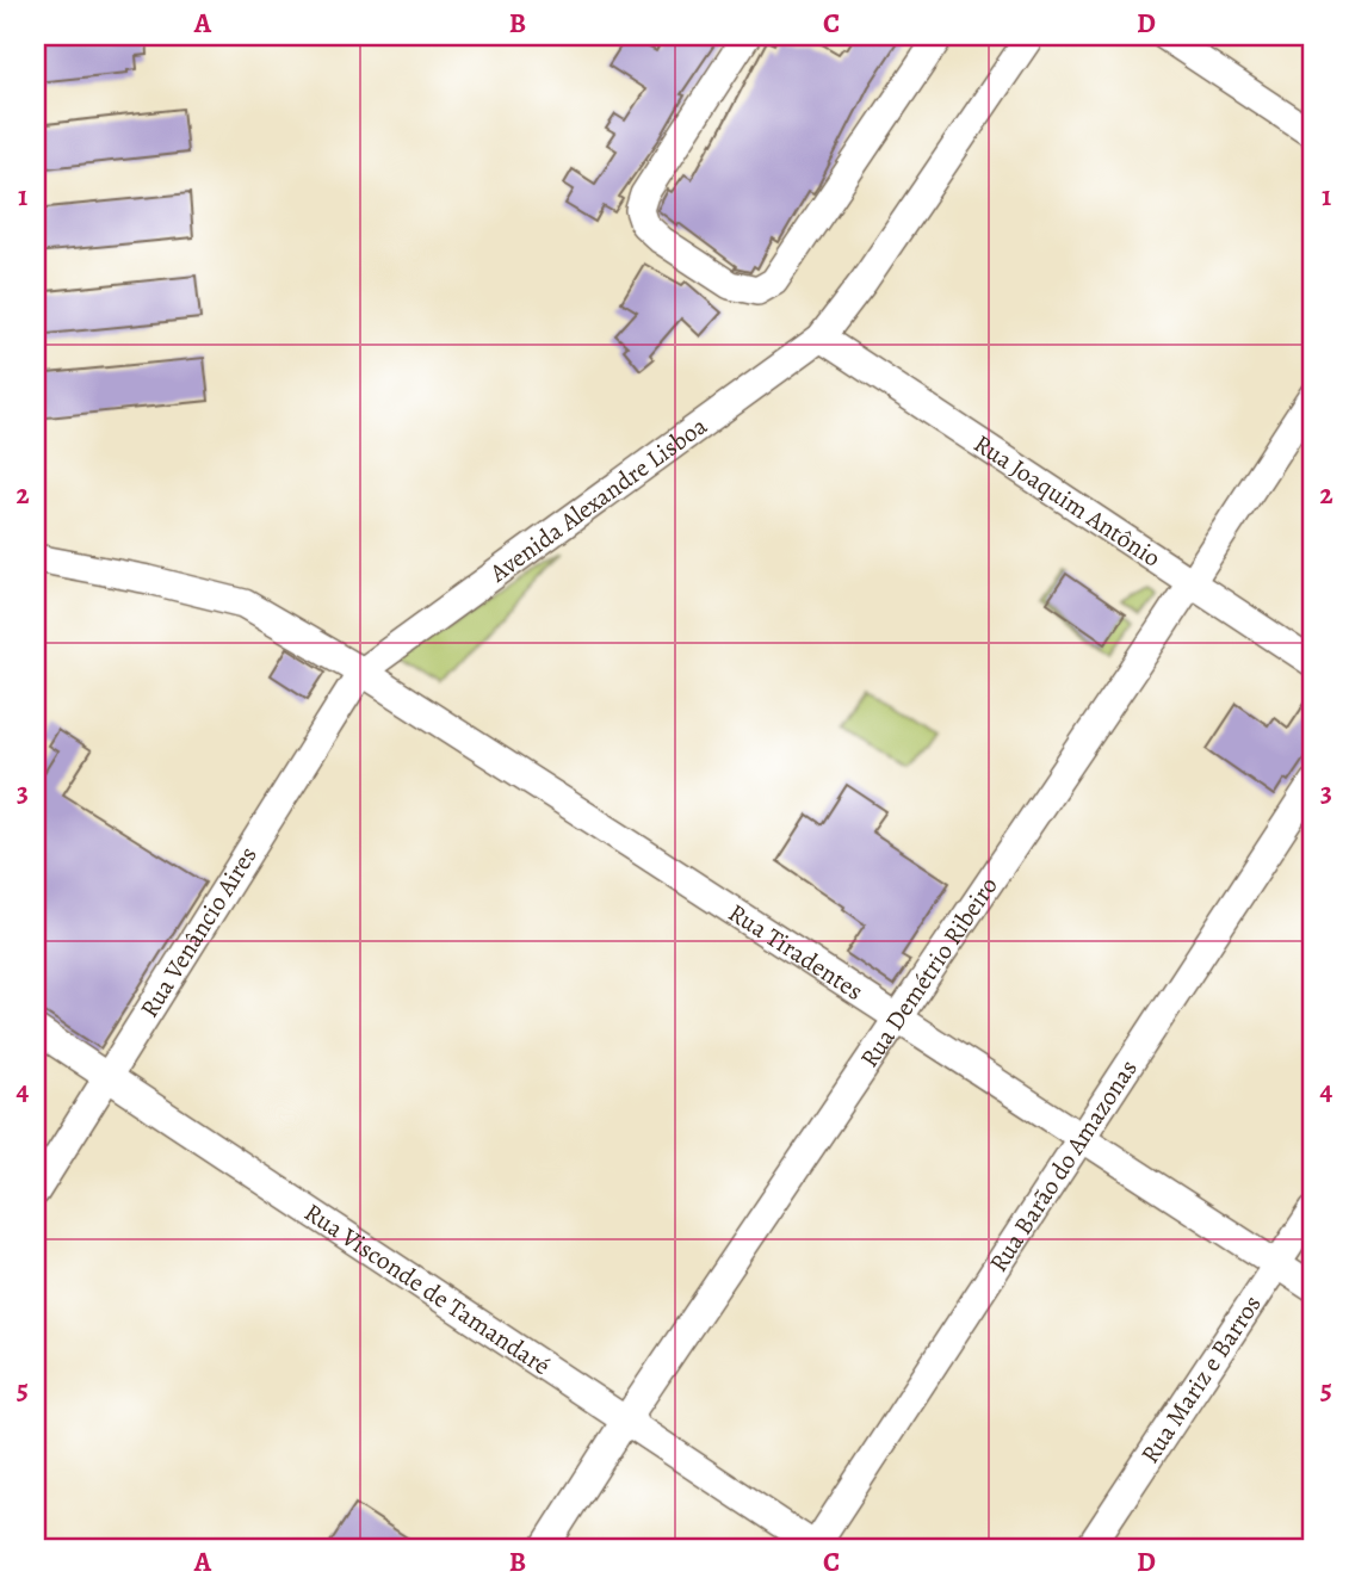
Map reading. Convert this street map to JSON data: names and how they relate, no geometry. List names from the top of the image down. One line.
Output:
{"streets":{"street":["Avenida Alexandre Lisboa","Rua Joaquim Antônio","Rua Venâncio Aires","Rua Tiradentes","Rua Demétrio Ribeiro","Rua Barão do Amazonas","Rua Visconde de Tamandaré","Rua Mariz e Barros"]},"crossings":[["Avenida Alexandre Lisboa","Rua Joaquim Antônio"],["Avenida Alexandre Lisboa","Rua Venâncio Aires"],["Avenida Alexandre Lisboa","Rua Tiradentes"],["Rua Joaquim Antônio","Rua Demétrio Ribeiro"],["Rua Venâncio Aires","Rua Tiradentes"],["Rua Venâncio Aires","Rua Visconde de Tamandaré"],["Rua Tiradentes","Rua Demétrio Ribeiro"],["Rua Tiradentes","Rua Barão do Amazonas"],["Rua Tiradentes","Rua Mariz e Barros"],["Rua Demétrio Ribeiro","Rua Visconde de Tamandaré"],["Rua Barão do Amazonas","Rua Visconde de Tamandaré"]],"grid":{"columns":["A","B","C","D"],"rows":["1","2","3","4","5"]}}
